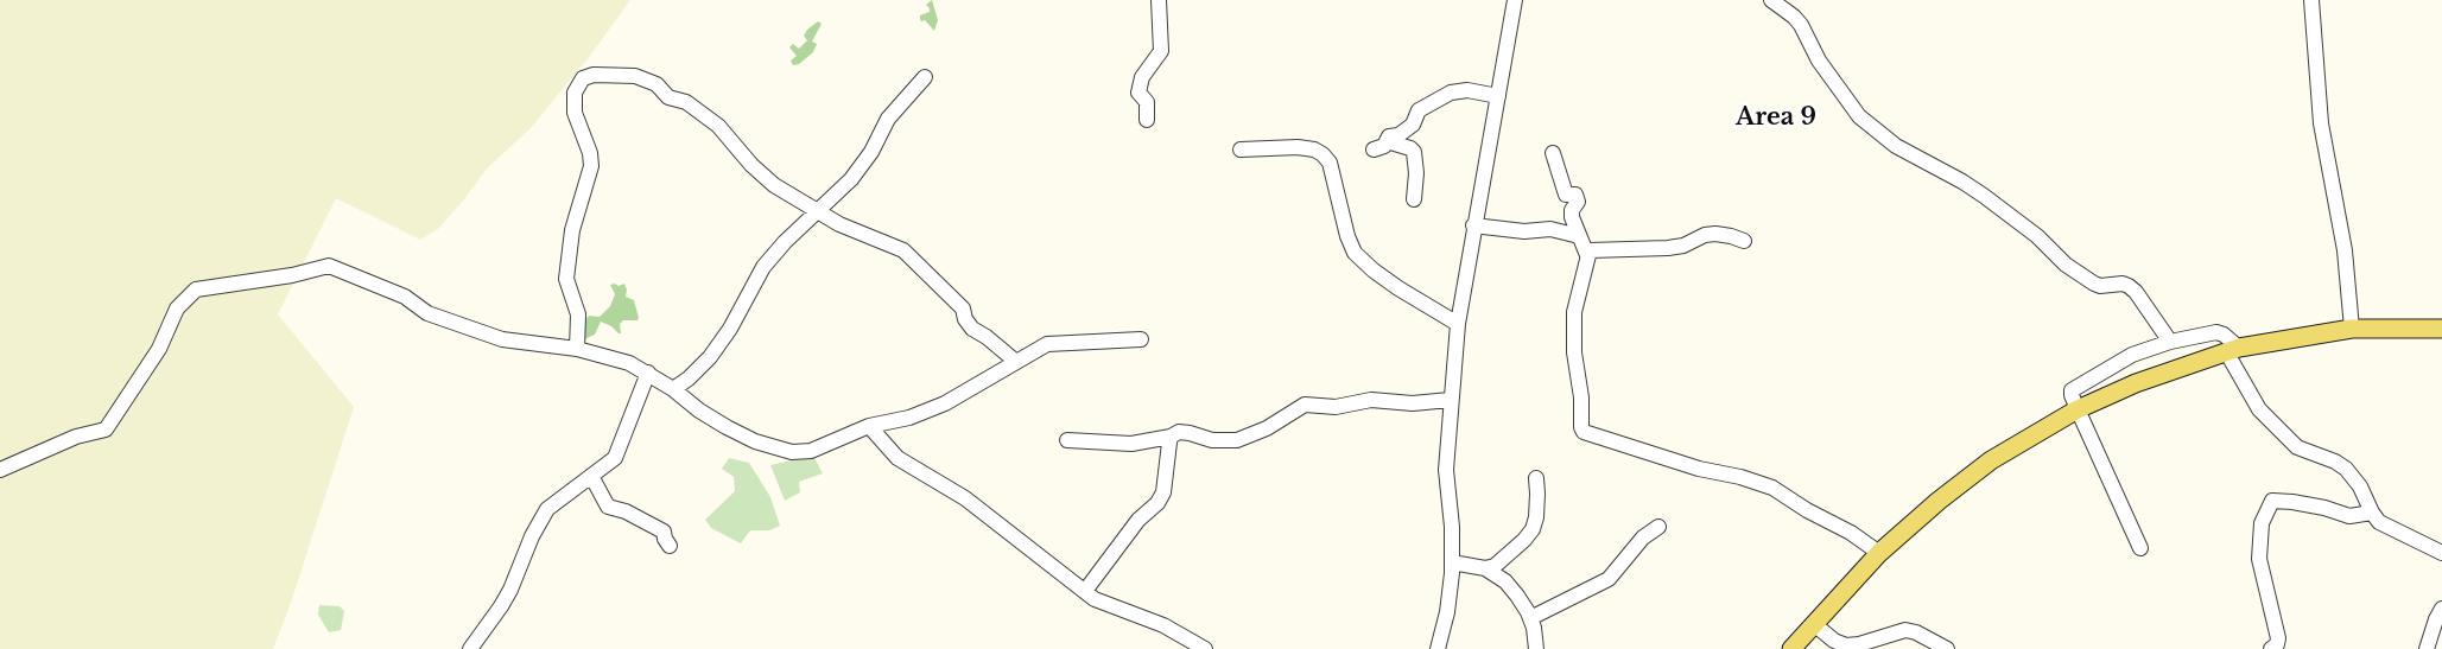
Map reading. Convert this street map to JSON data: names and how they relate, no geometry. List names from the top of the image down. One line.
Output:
{"districts":["Area 9"]}
